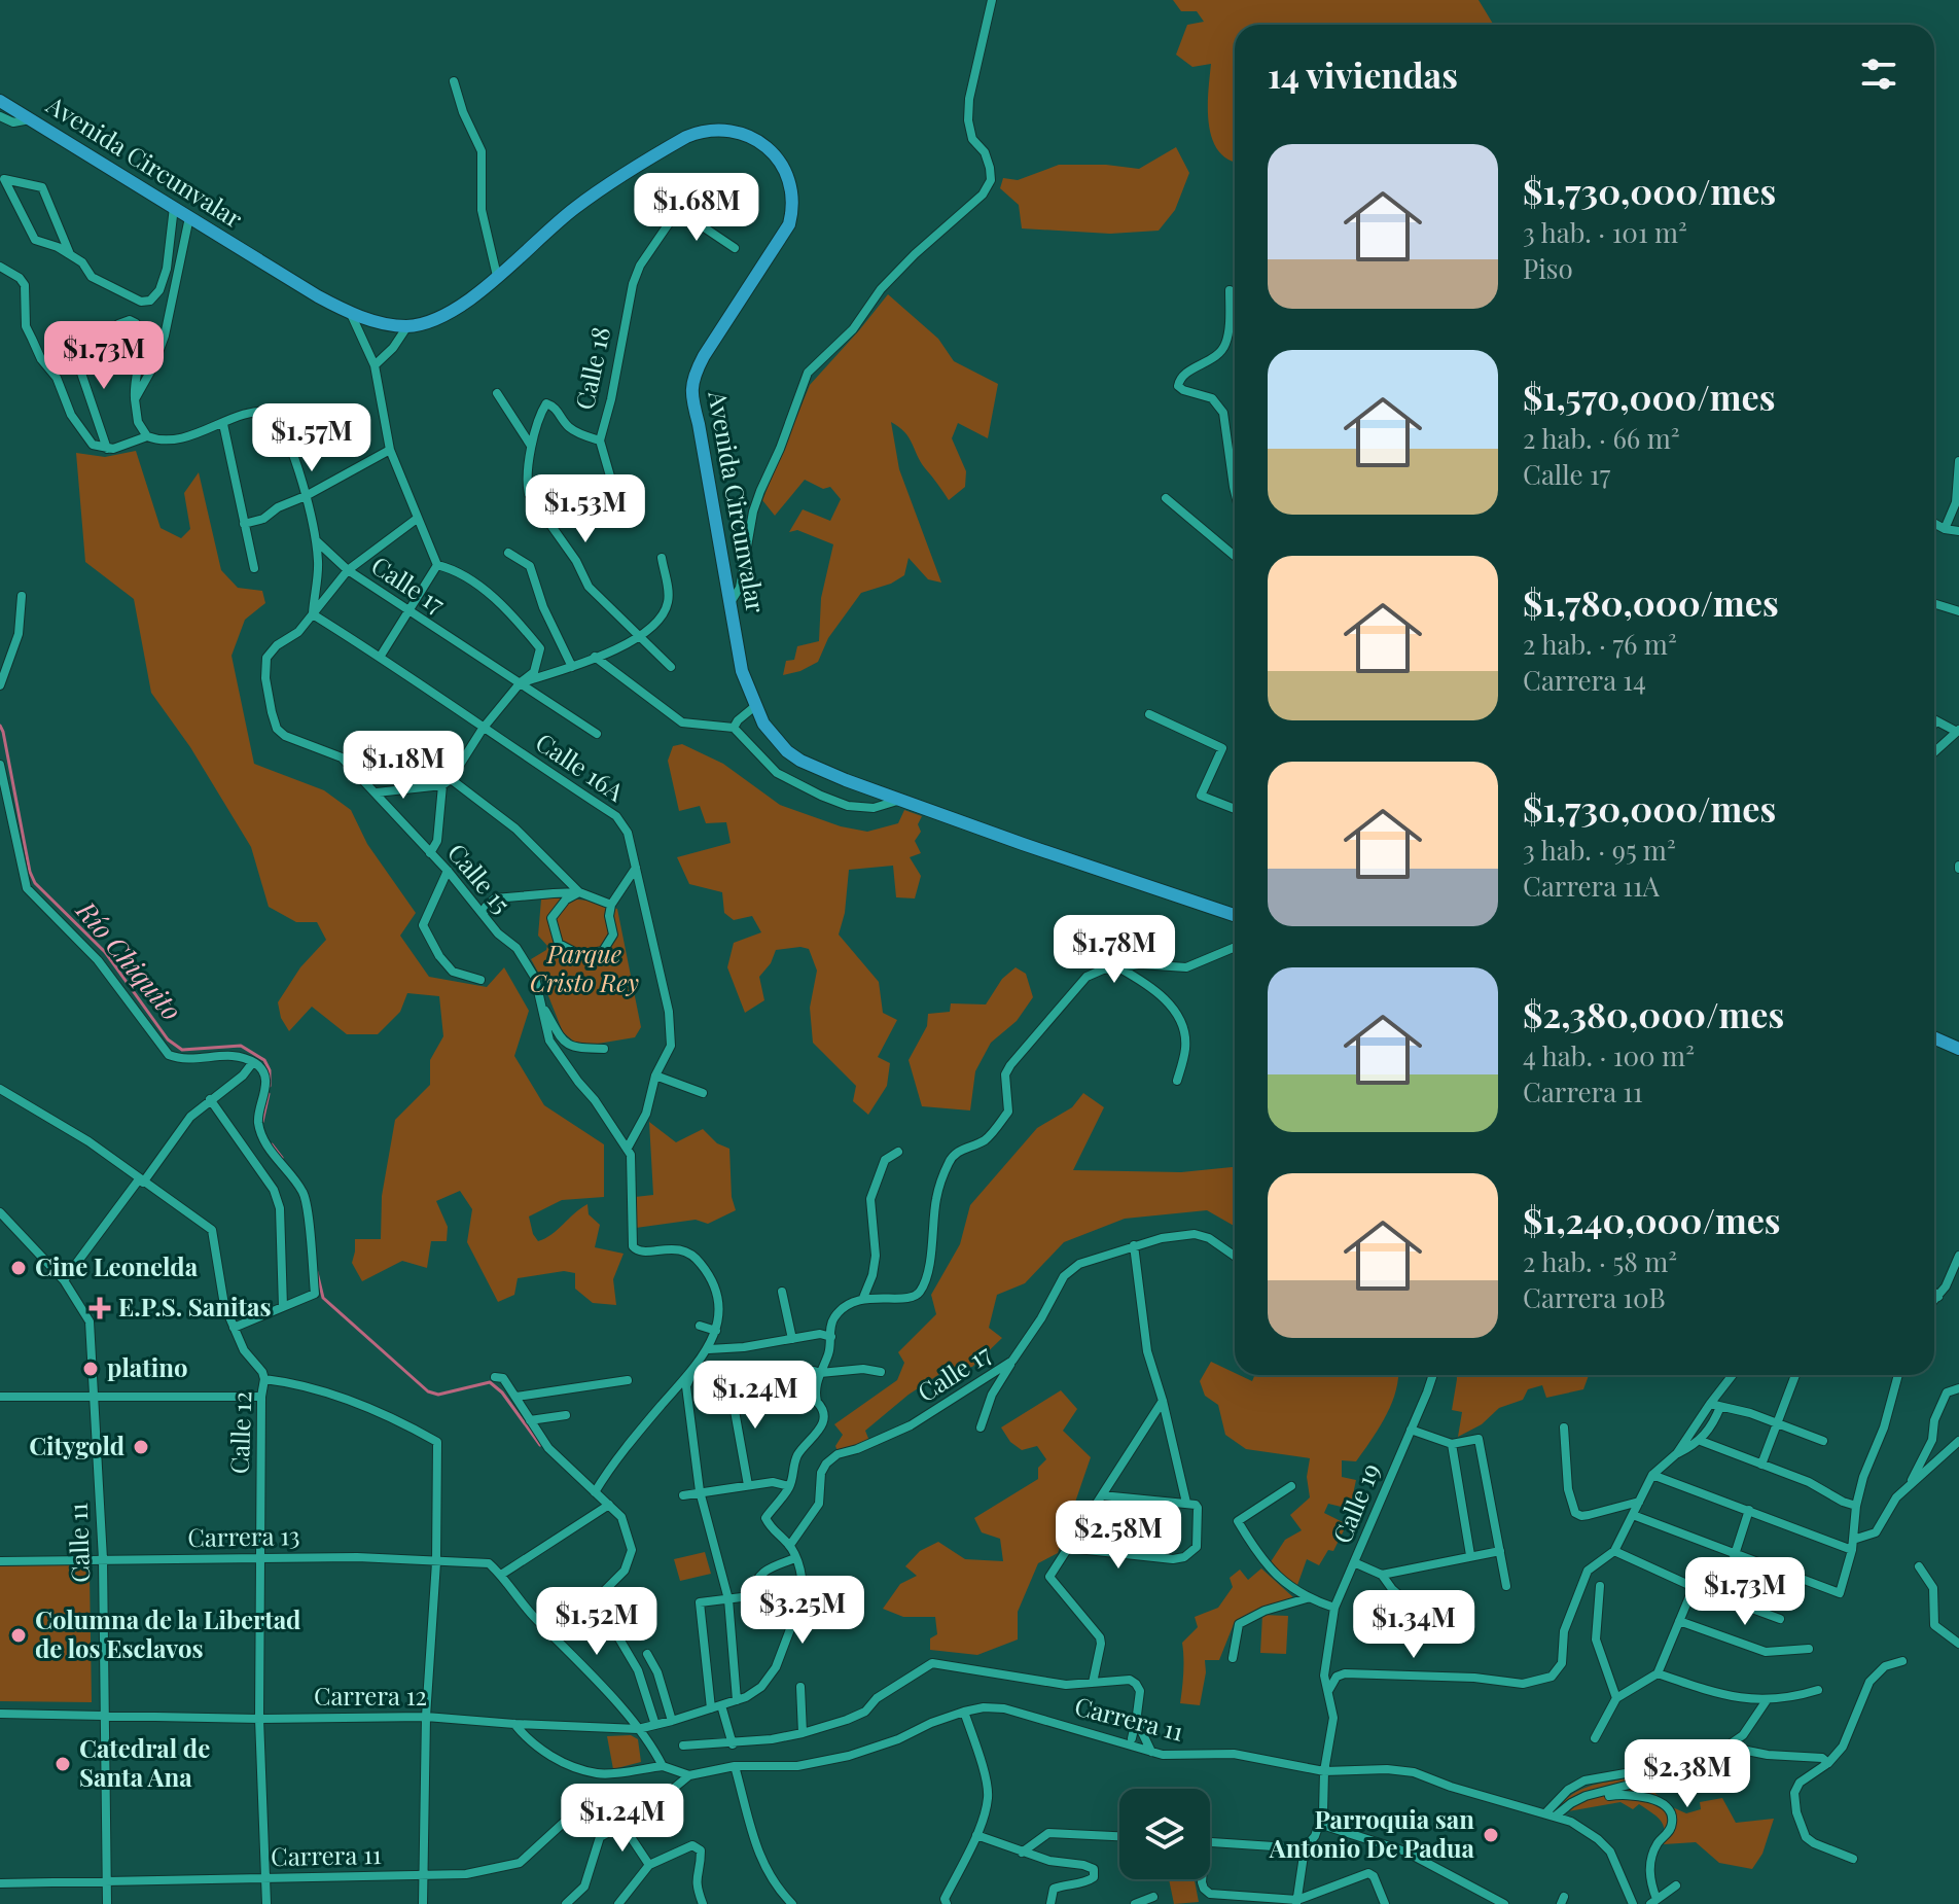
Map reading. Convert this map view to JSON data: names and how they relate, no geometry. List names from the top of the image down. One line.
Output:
{"streets":{"main road":["Avenida Circunvalar"],"street":["Calle 18","Calle 17","Calle 16A","Calle 15","Calle 12","Calle 19","Carrera 13","Calle 11","Carrera 12","Carrera 11"]},"crossings":[["Calle 16A","Calle 15"],["Calle 12","Carrera 13"],["Calle 12","Carrera 12"],["Calle 12","Carrera 11"],["Calle 19","Carrera 11"],["Carrera 13","Calle 11"],["Calle 11","Carrera 12"],["Calle 11","Carrera 11"]],"water":["Río Chiquito"],"parks":["Parque Cristo Rey"],"places":{"other":["Cine Leonelda","platino","Citygold","Columna de la Libertad de los Esclavos","Catedral de Santa Ana","Parroquia san Antonio De Padua"],"health":["E.P.S. Sanitas"]},"page":{"heading":"14 viviendas","list":[{"name":"$1,730,000/mes","note":"3 hab. · 101 m² · Piso"},{"name":"$1,570,000/mes","note":"2 hab. · 66 m² · Calle 17"},{"name":"$1,780,000/mes","note":"2 hab. · 76 m² · Carrera 14"},{"name":"$1,730,000/mes","note":"3 hab. · 95 m² · Carrera 11A"},{"name":"$2,380,000/mes","note":"4 hab. · 100 m² · Carrera 11"},{"name":"$1,240,000/mes","note":"2 hab. · 58 m² · Carrera 10B"}],"price":["$1.68M","$1.73M","$1.57M","$1.53M","$1.18M","$1.78M","$1.24M","$2.58M","$1.73M","$3.25M","$1.52M","$1.34M","$2.38M","$1.24M"]}}
